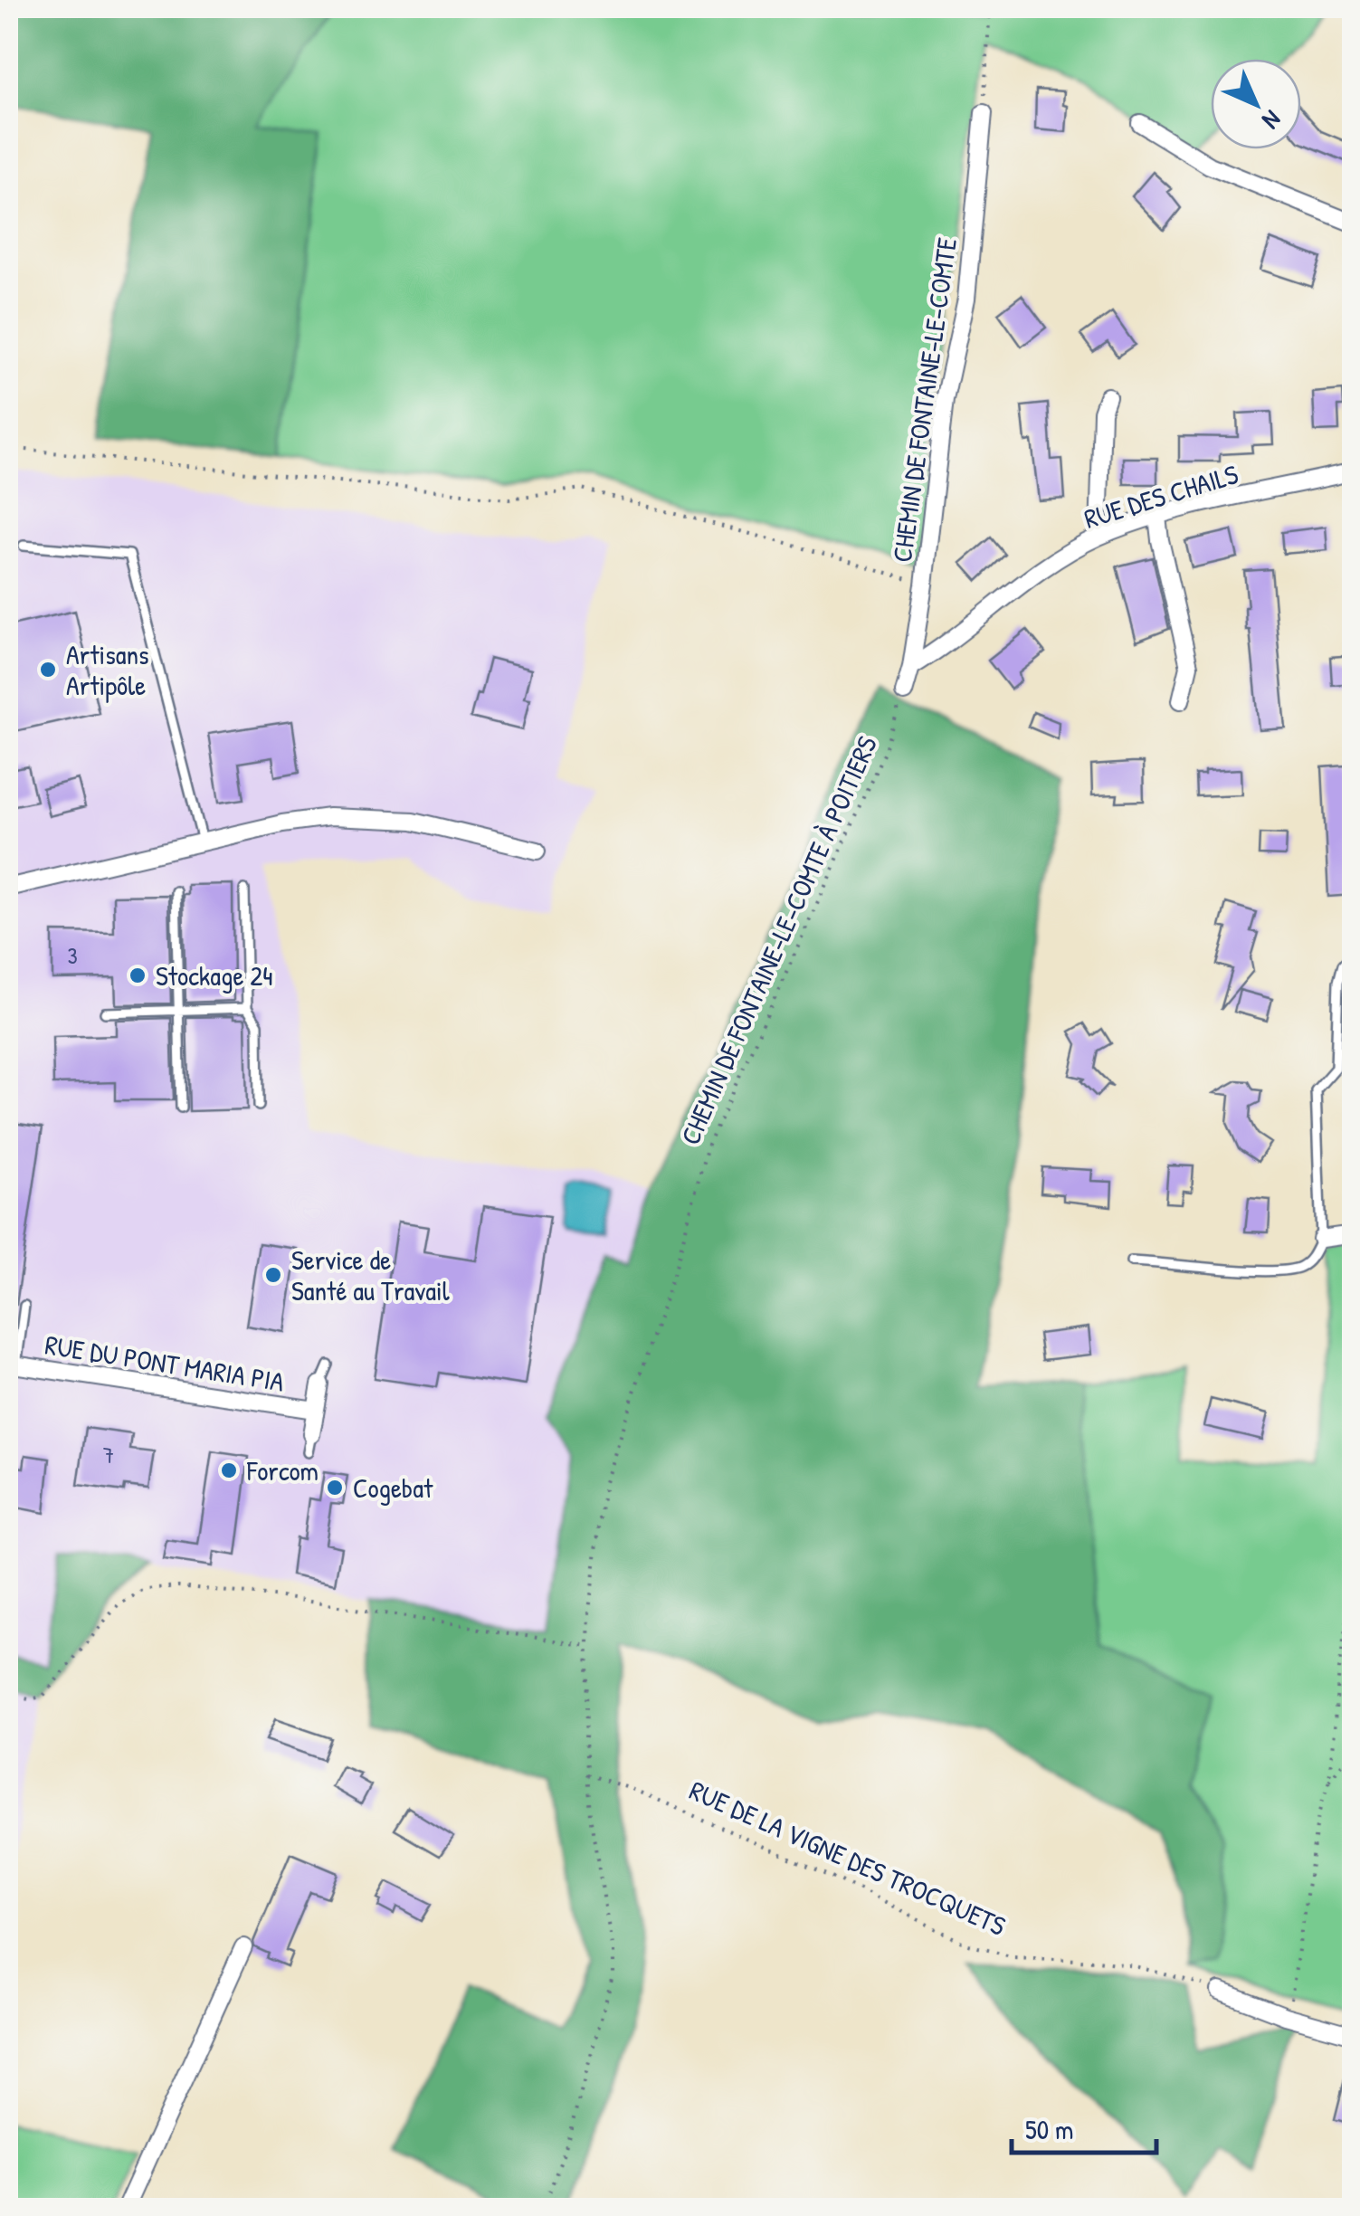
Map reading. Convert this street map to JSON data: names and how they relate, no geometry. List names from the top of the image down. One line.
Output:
{"streets":{"street":["CHEMIN DE FONTAINE-LE-COMTE","RUE DES CHAILS","RUE DU PONT MARIA PIA"],"path":["CHEMIN DE FONTAINE-LE-COMTE À POITIERS","RUE DE LA VIGNE DES TROCQUETS"]},"crossings":[["CHEMIN DE FONTAINE-LE-COMTE","RUE DES CHAILS"],["CHEMIN DE FONTAINE-LE-COMTE","CHEMIN DE FONTAINE-LE-COMTE À POITIERS"],["CHEMIN DE FONTAINE-LE-COMTE À POITIERS","RUE DE LA VIGNE DES TROCQUETS"]],"places":["Artisans Artipôle","Stockage 24","Service de Santé au Travail","Forcom","Cogebat"],"house_numbers":["3","7"],"scale_bar":"50 m","north":"bottom right"}
